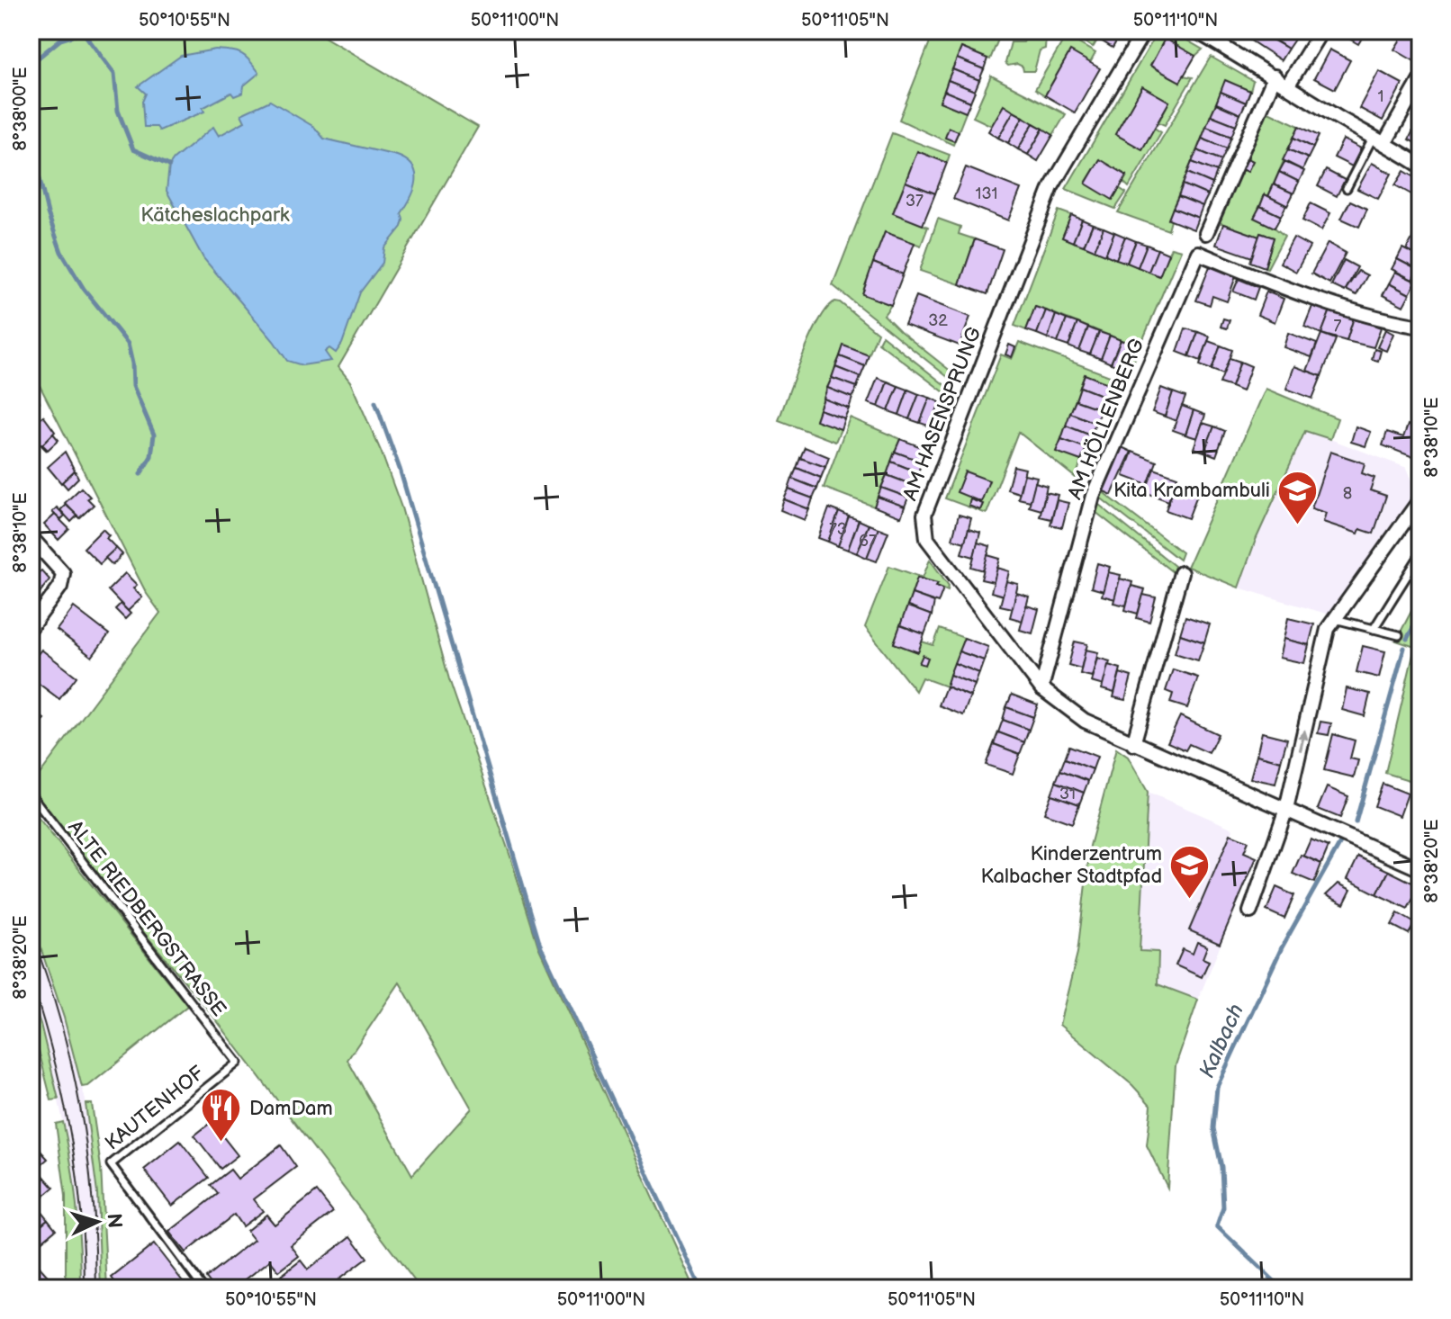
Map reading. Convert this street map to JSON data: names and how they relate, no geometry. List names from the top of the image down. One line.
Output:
{"streets":{"street":["AM HASENSPRUNG","AM HÖLLENBERG"],"lane":["ALTE RIEDBERGSTRASSE","KAUTENHOF"]},"crossings":[["AM HASENSPRUNG","AM HÖLLENBERG"],["ALTE RIEDBERGSTRASSE","KAUTENHOF"]],"water":["Kalbach"],"parks":["Kätcheslachpark"],"places":{"school or university":["Kita Krambambuli","Kinderzentrum Kalbacher Stadtpfad"],"restaurant":["DamDam"]},"house_numbers":["1","131","37","32","7","8","73","67","31"],"north":"right","coordinates":["50°10'55\"N","50°11'00\"N","50°11'05\"N","50°11'10\"N","8°38'00\"E","8°38'10\"E","8°38'20\"E"]}
